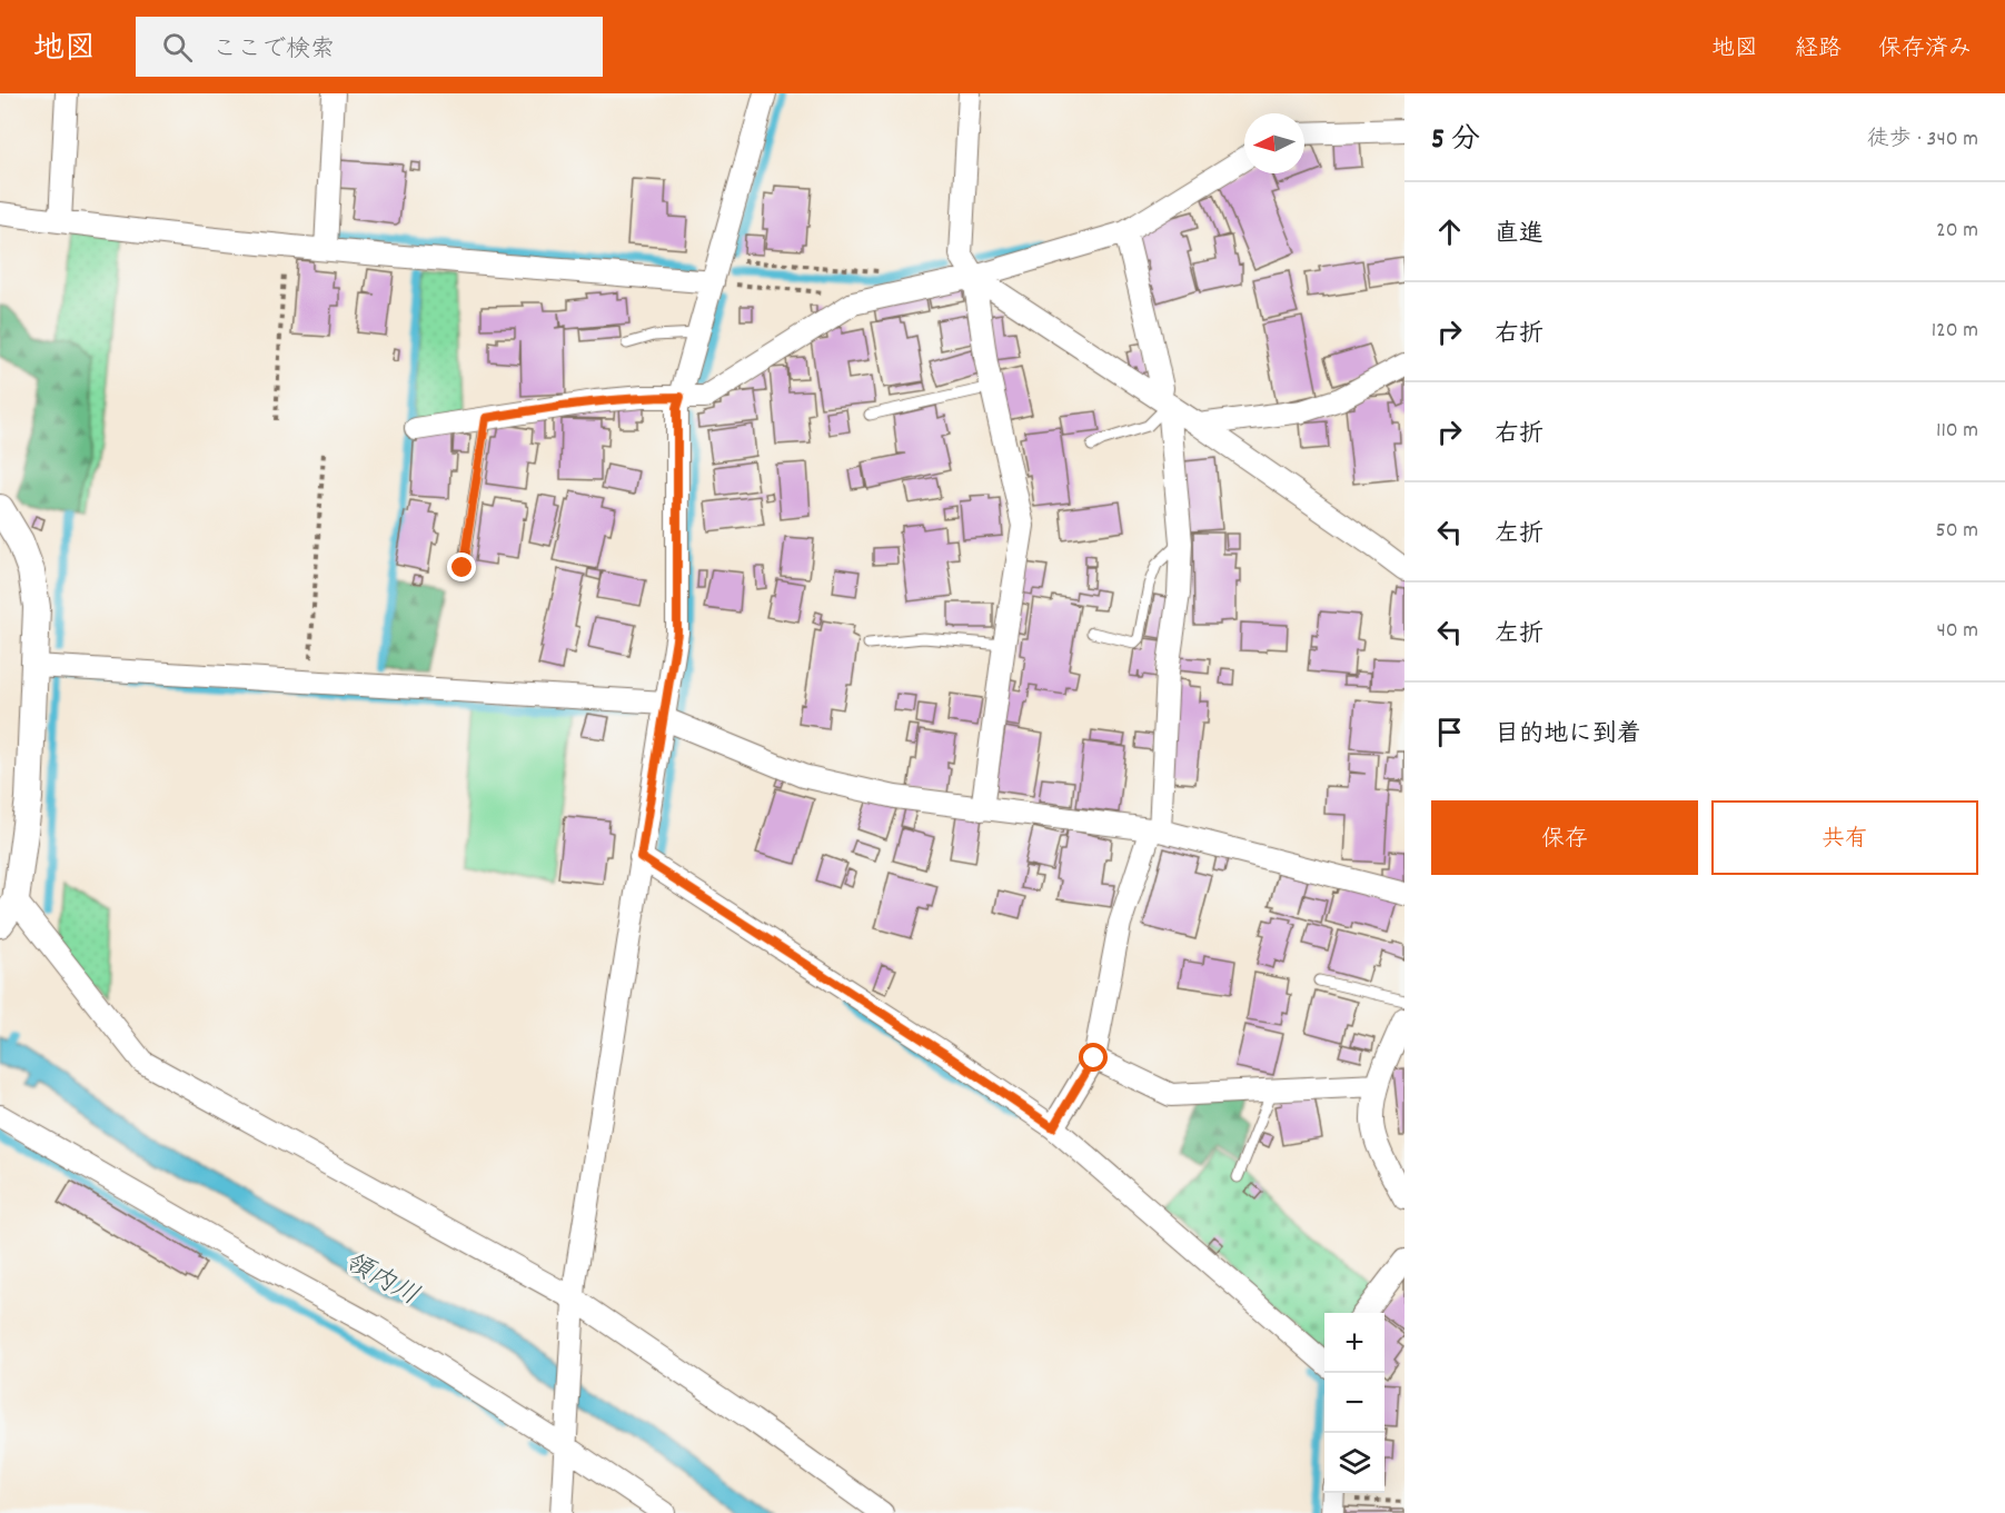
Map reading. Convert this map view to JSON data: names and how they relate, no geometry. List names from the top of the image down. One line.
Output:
{"water":["領内川"],"north":"left","page":{"header":"地図","search":"ここで検索","nav":["地図","経路","保存済み"],"heading":["5 分","徒歩 · 340 m"],"list":[["直進","20 m"],["右折","120 m"],["右折","110 m"],["左折","50 m"],["左折","40 m"],"目的地に到着"],"buttons":["保存","共有"],"map_buttons":["+","−"]}}
